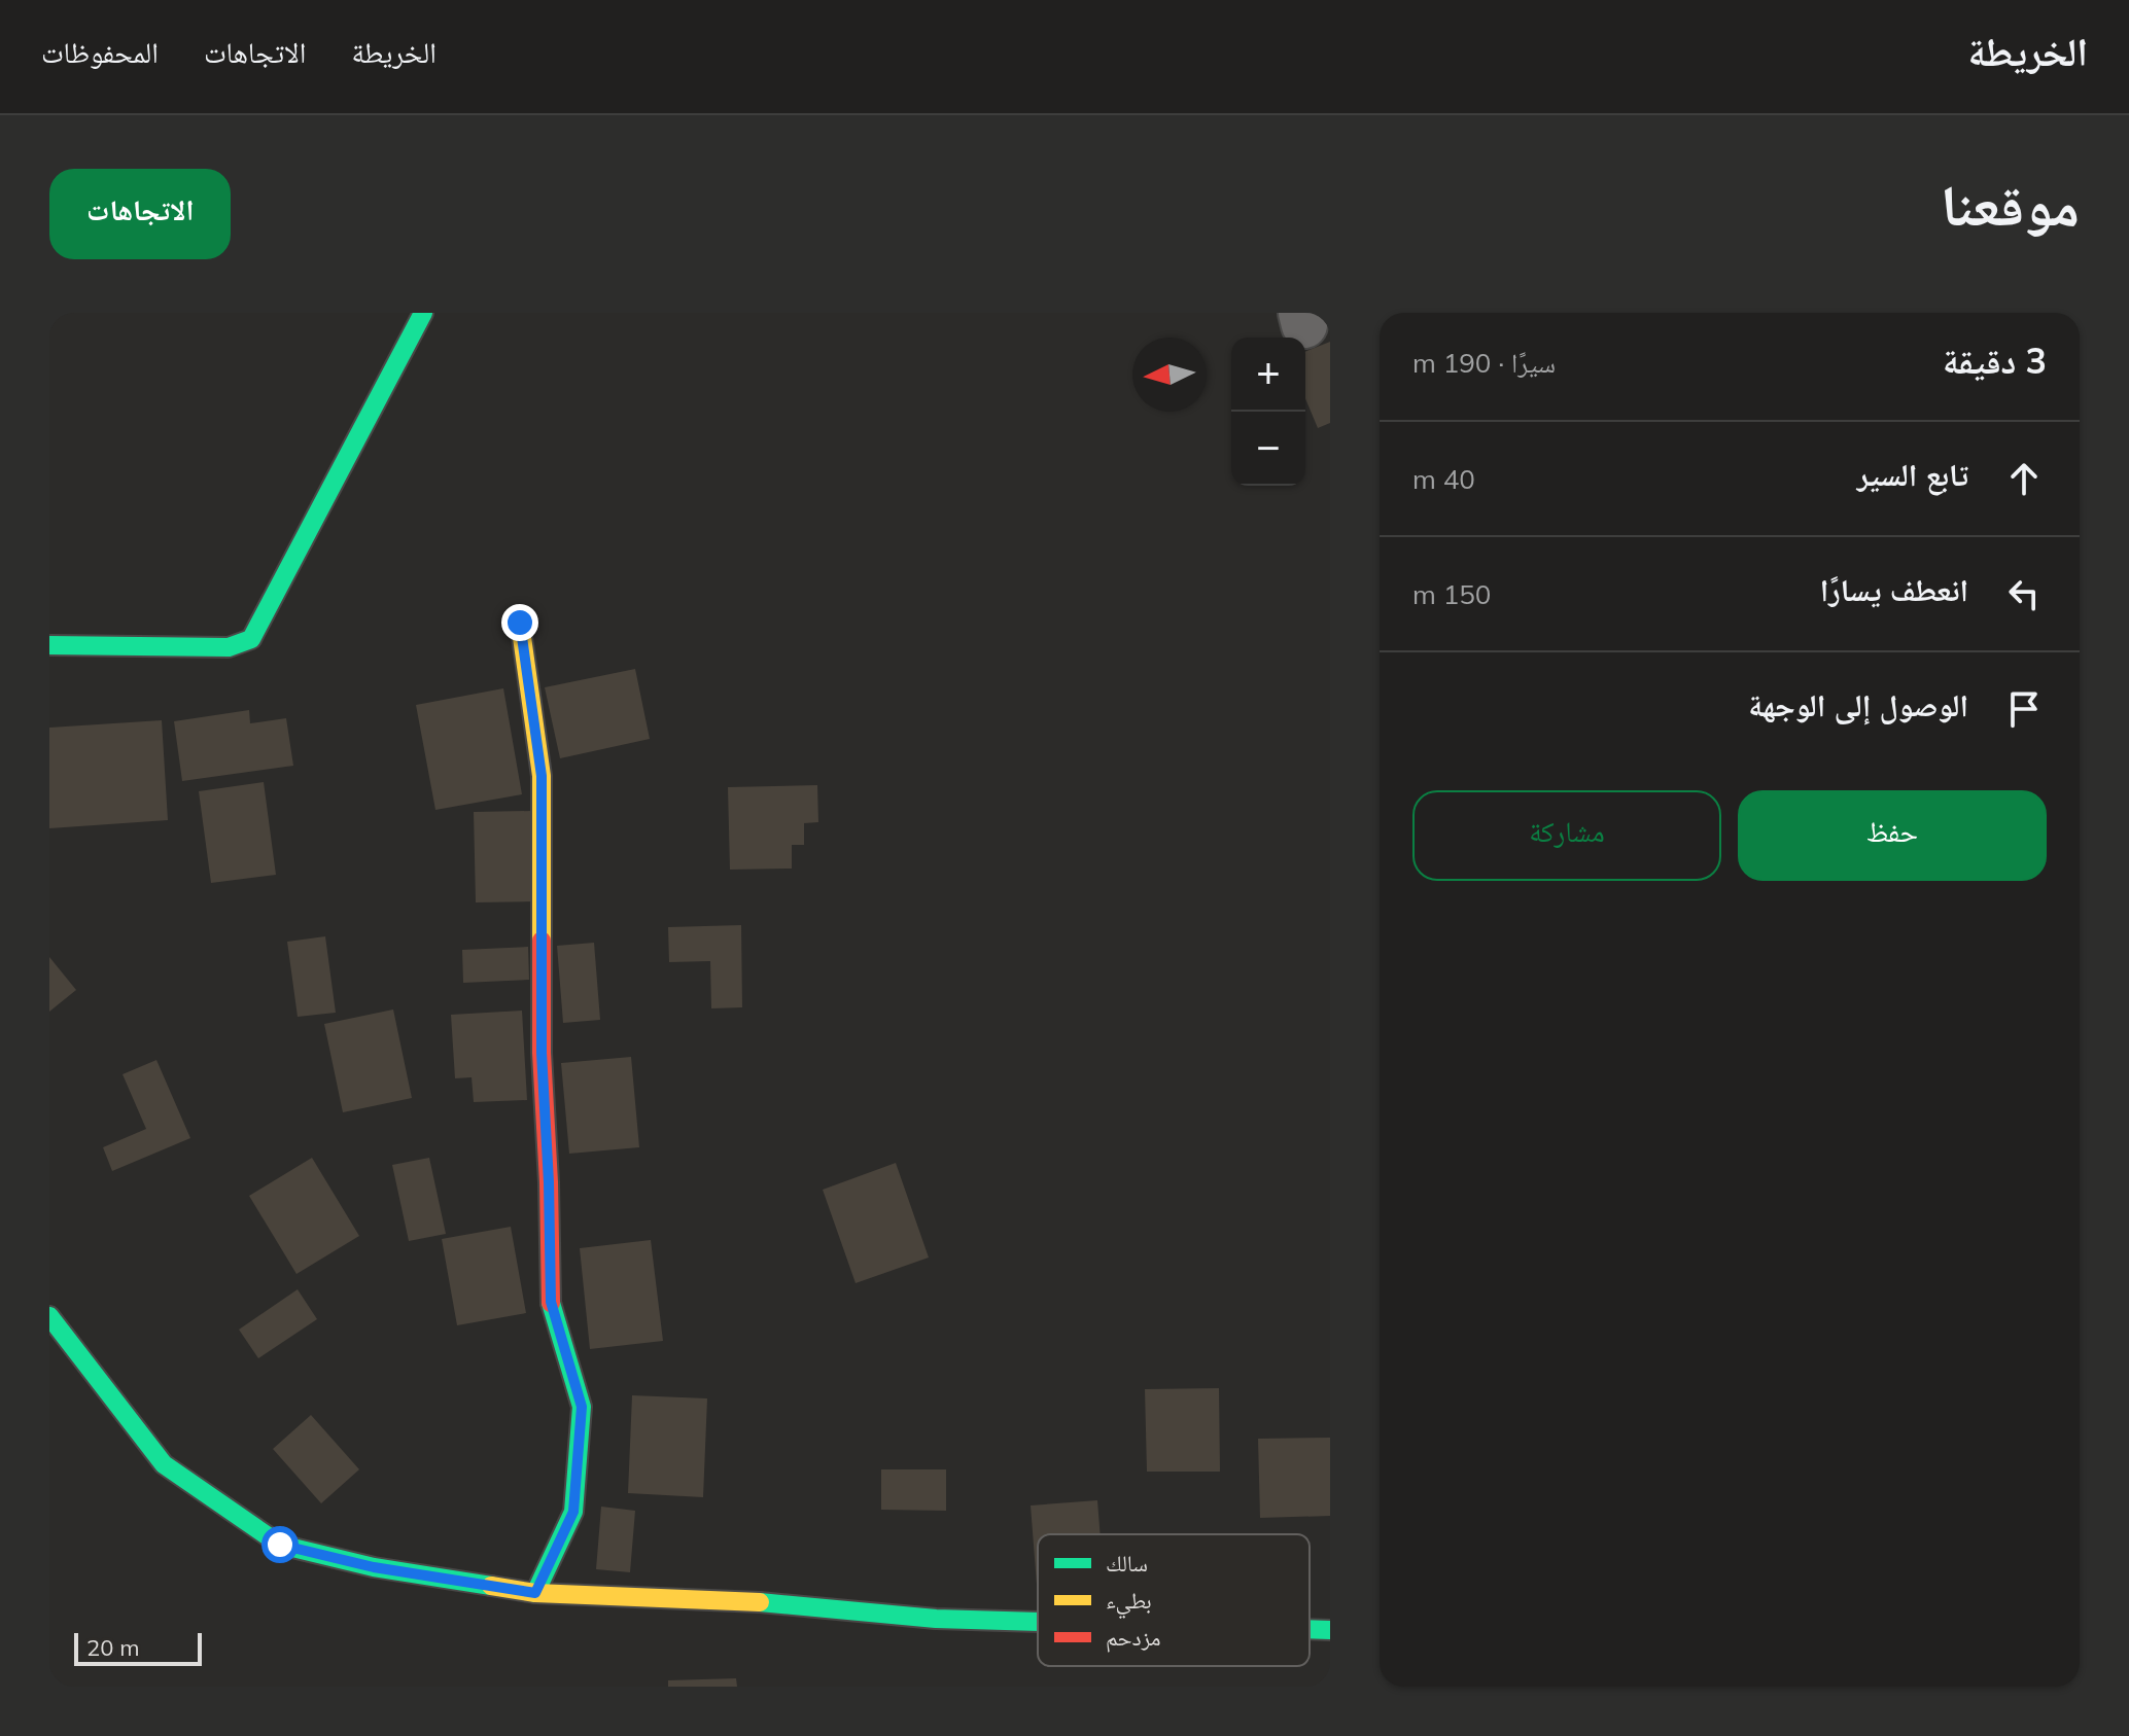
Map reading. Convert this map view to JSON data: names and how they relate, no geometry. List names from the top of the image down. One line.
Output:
{"legend":["سالك","بطيء","مزدحم"],"scale_bar":"20 m","north":"left","page":{"header":"الخريطة","nav":["الخريطة","الاتجاهات","المحفوظات"],"title":"موقعنا","buttons":["الاتجاهات",["حفظ","مشاركة"]],"heading":["3 دقيقة","سيرًا · 190 m"],"map_buttons":["+","−"],"list":[["تابع السير","40 m"],["انعطف يسارًا","150 m"],"الوصول إلى الوجهة"],"scale":"20 m"}}
